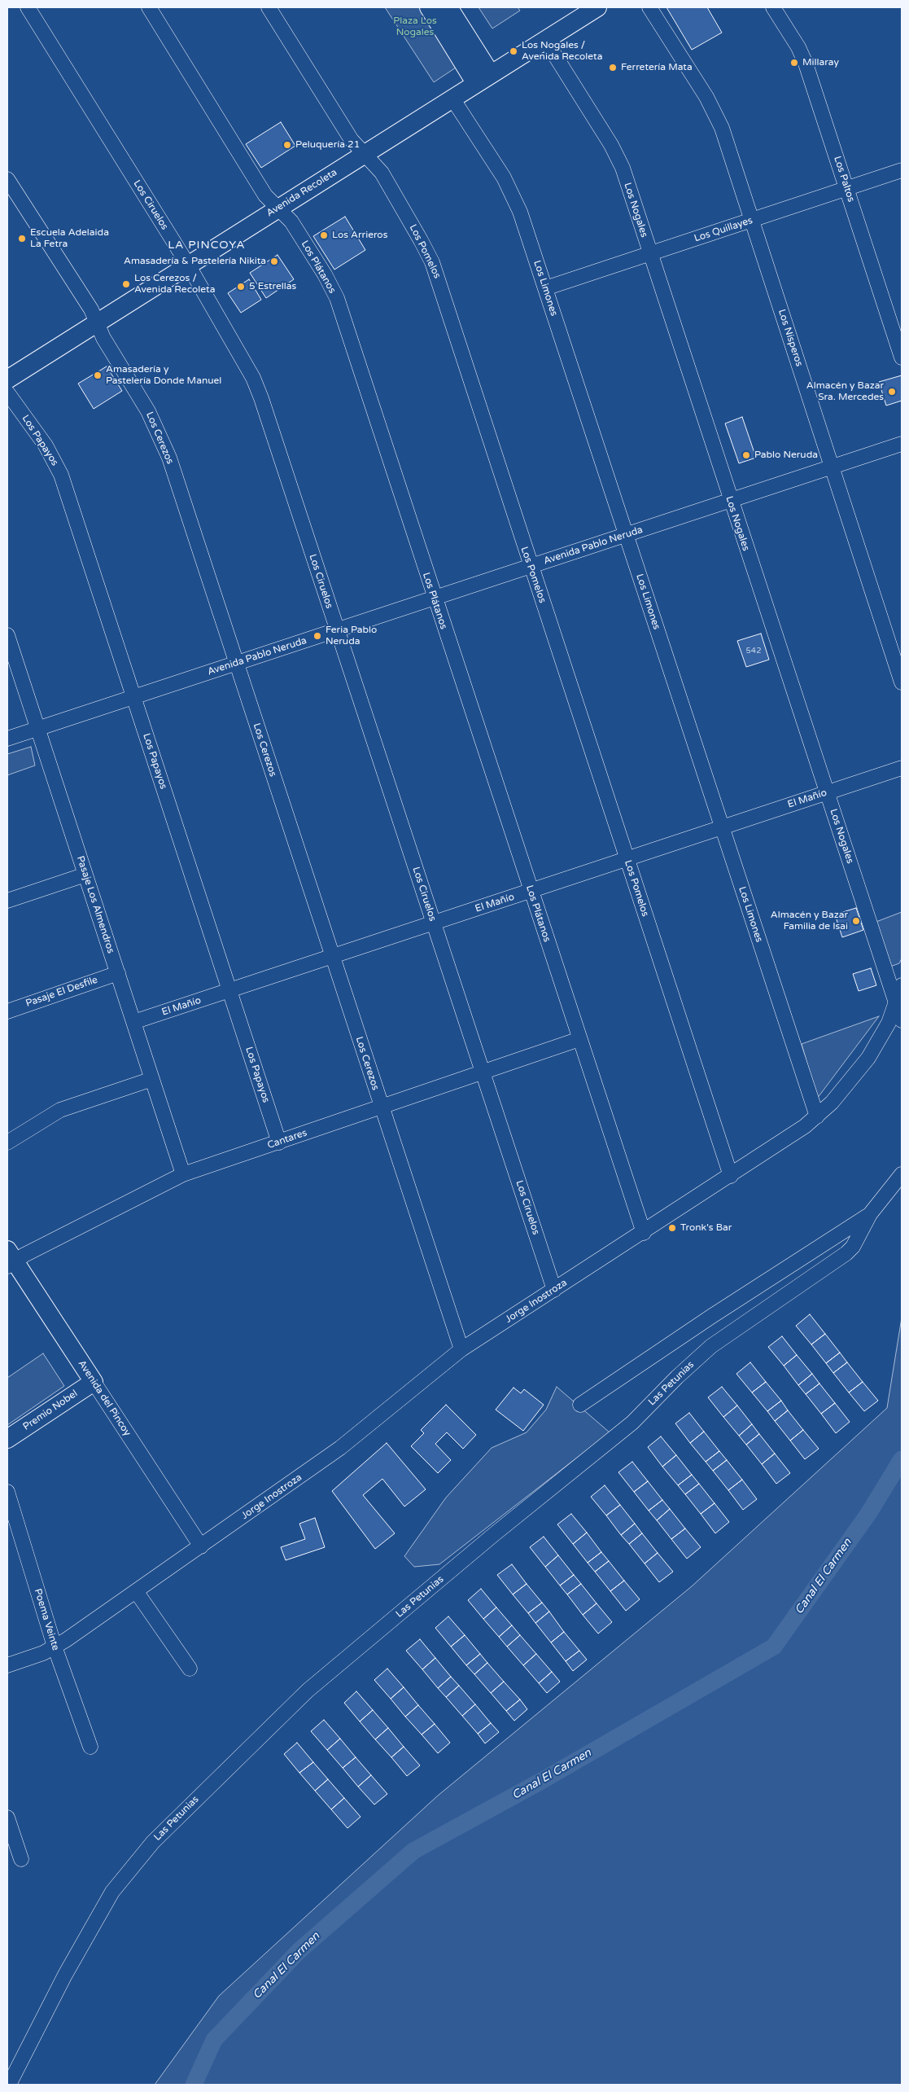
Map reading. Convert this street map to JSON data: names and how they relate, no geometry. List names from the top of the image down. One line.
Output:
{"streets":{"street":["Los Paltos","Avenida Recoleta","Los Ciruelos","Los Nogales","Los Quillayes","Los Pomelos","Los Plátanos","Los Limones","Los Nísperos","Los Cerezos","Los Papayos","Avenida Pablo Neruda","El Mañío","Pasaje Los Almendros","Pasaje El Desfile","Cantares","Jorge Inostroza","Las Petunias","Avenida del Pincoy","Premio Nobel","Poema Veinte"]},"crossings":[["Los Paltos","Los Quillayes"],["Avenida Recoleta","Los Ciruelos"],["Avenida Recoleta","Los Nogales"],["Avenida Recoleta","Los Pomelos"],["Avenida Recoleta","Los Plátanos"],["Avenida Recoleta","Los Limones"],["Avenida Recoleta","Los Cerezos"],["Los Ciruelos","Avenida Pablo Neruda"],["Los Ciruelos","El Mañío"],["Los Ciruelos","Cantares"],["Los Ciruelos","Jorge Inostroza"],["Los Nogales","Los Quillayes"],["Los Nogales","Avenida Pablo Neruda"],["Los Nogales","El Mañío"],["Los Nogales","Jorge Inostroza"],["Los Quillayes","Los Limones"],["Los Quillayes","Los Nísperos"],["Los Pomelos","Avenida Pablo Neruda"],["Los Pomelos","El Mañío"],["Los Pomelos","Jorge Inostroza"],["Los Plátanos","Avenida Pablo Neruda"],["Los Plátanos","El Mañío"],["Los Plátanos","Cantares"],["Los Plátanos","Jorge Inostroza"],["Los Limones","Avenida Pablo Neruda"],["Los Limones","El Mañío"],["Los Limones","Jorge Inostroza"],["Los Nísperos","Avenida Pablo Neruda"],["Los Cerezos","Avenida Pablo Neruda"],["Los Cerezos","El Mañío"],["Los Cerezos","Cantares"],["Los Cerezos","Jorge Inostroza"],["Los Papayos","Avenida Pablo Neruda"],["Los Papayos","El Mañío"],["Los Papayos","Cantares"],["Avenida Pablo Neruda","Pasaje Los Almendros"],["El Mañío","Pasaje Los Almendros"],["Pasaje Los Almendros","Pasaje El Desfile"],["Pasaje Los Almendros","Cantares"],["Cantares","Avenida del Pincoy"],["Jorge Inostroza","Avenida del Pincoy"],["Jorge Inostroza","Poema Veinte"],["Avenida del Pincoy","Premio Nobel"]],"districts":["LA PINCOYA"],"water":["Canal El Carmen"],"parks":["Plaza Los Nogales"],"places":["Los Nogales / Avenida Recoleta","Millaray","Ferretería Mata","Peluquería 21","Los Arrieros","Escuela Adelaida La Fetra","Amasadería & Pastelería Nikita","Los Cerezos / Avenida Recoleta","5 Estrellas","Amasadería y Pastelería Donde Manuel","Almacén y Bazar Sra. Mercedes","Pablo Neruda","Feria Pablo Neruda","Almacén y Bazar Familia de Isai","Tronk's Bar"],"house_numbers":["542"]}
